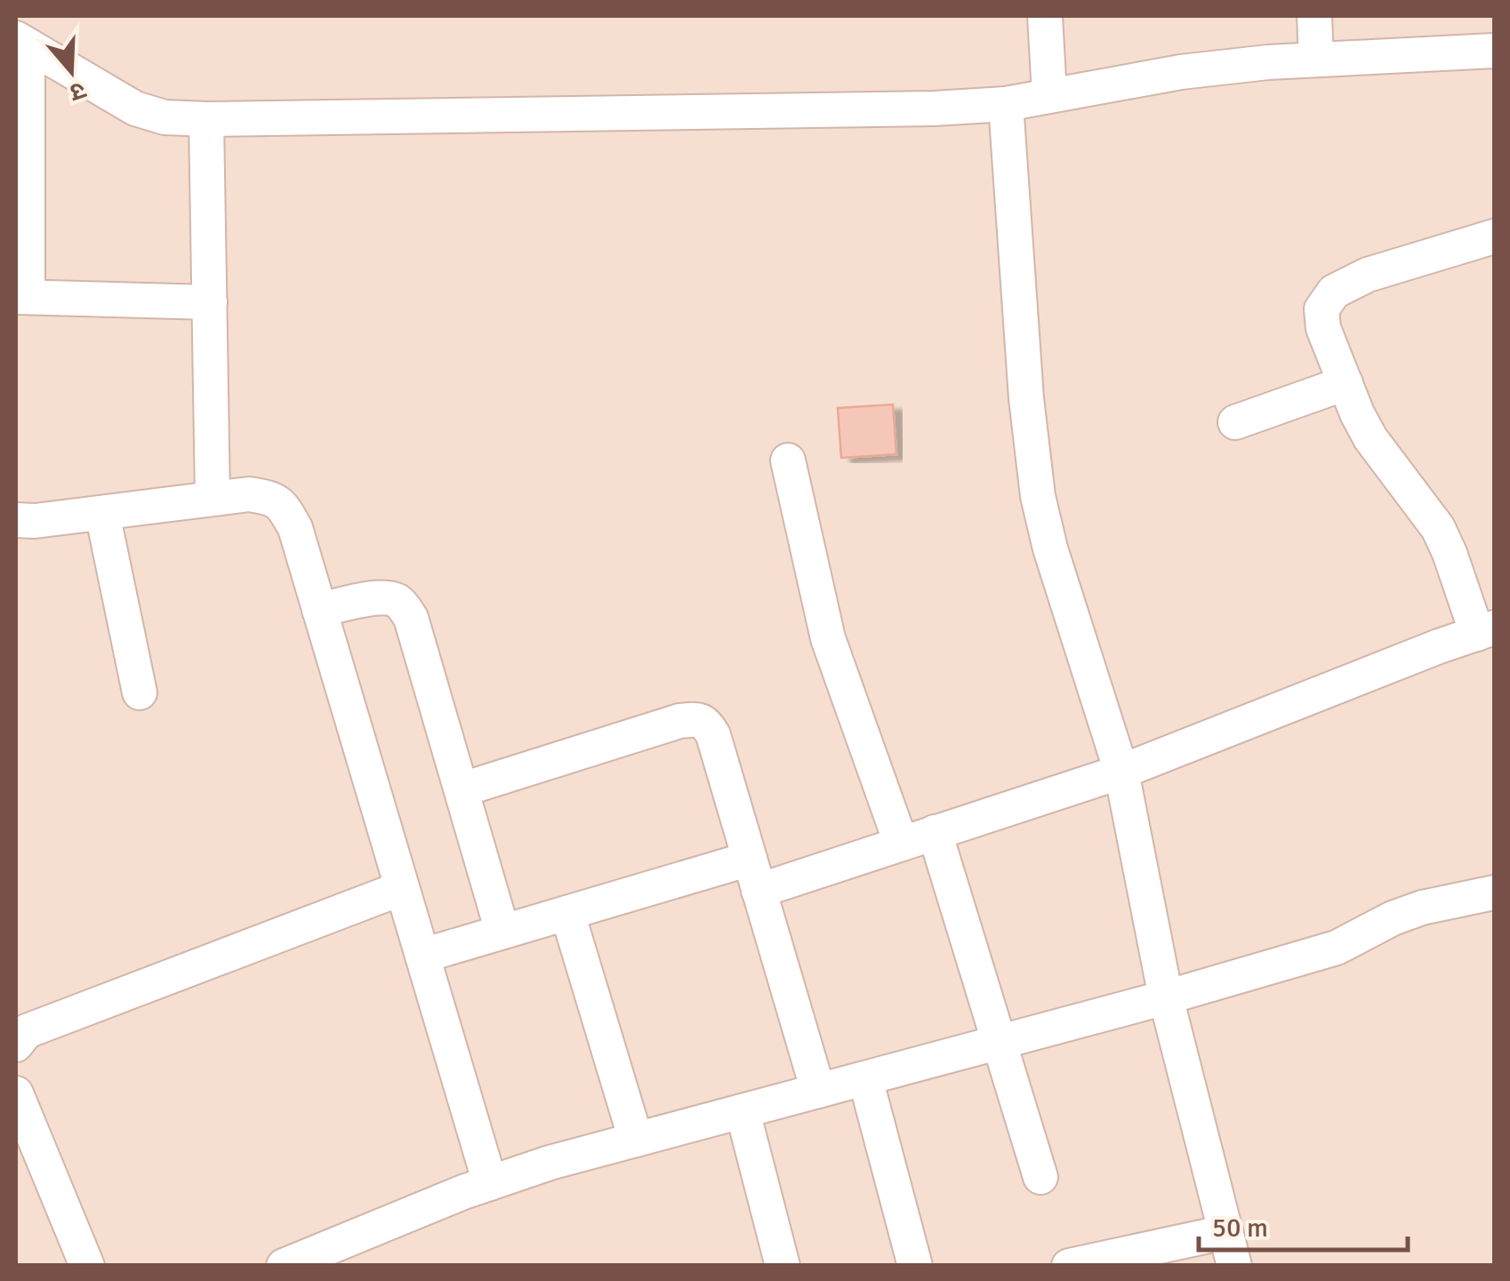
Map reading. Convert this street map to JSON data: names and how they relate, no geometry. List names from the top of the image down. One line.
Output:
{"scale_bar":"50 m","north":"bottom"}
